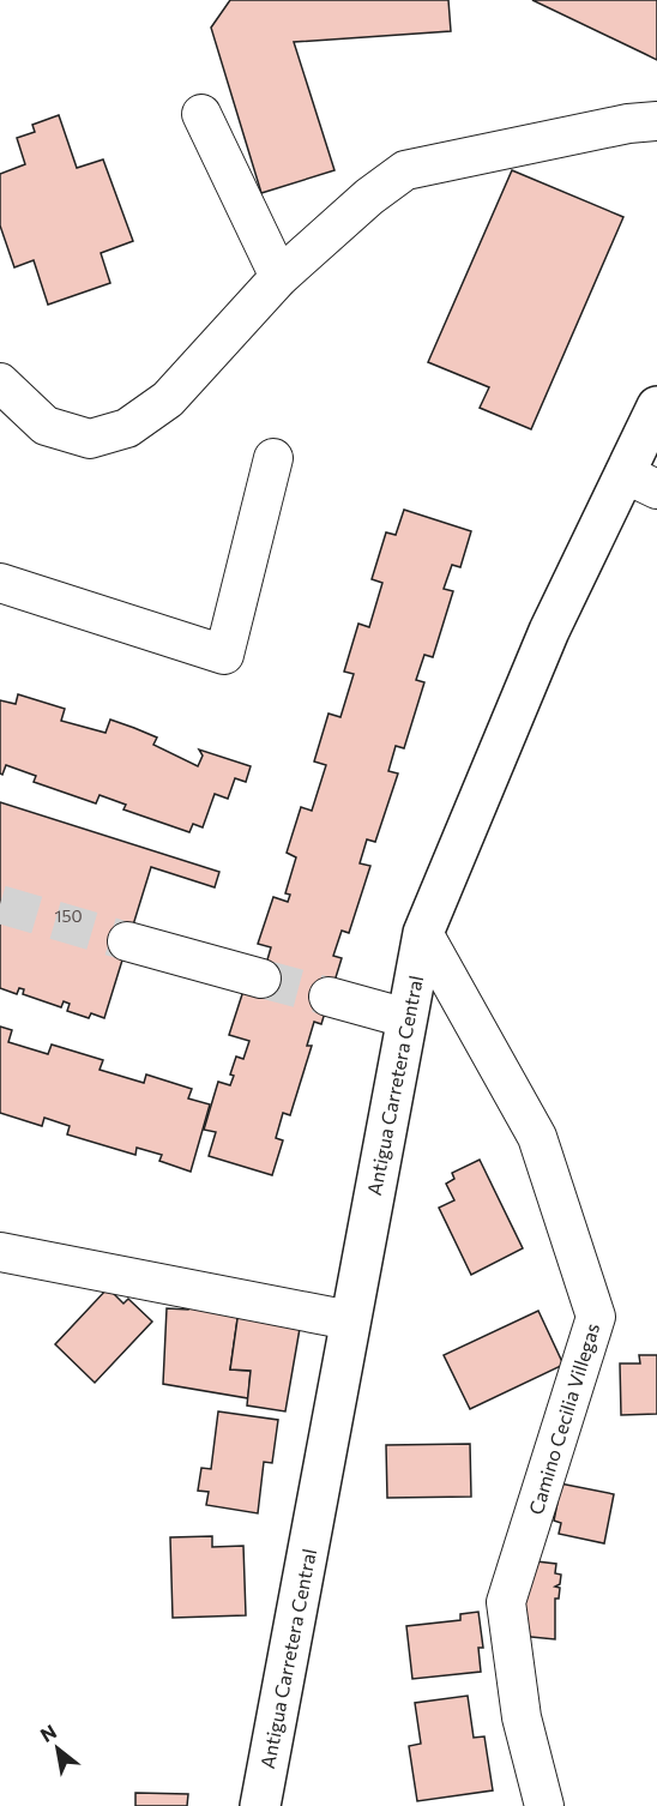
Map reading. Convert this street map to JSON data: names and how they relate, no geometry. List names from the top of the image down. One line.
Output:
{"streets":{"street":["Antigua Carretera Central","Camino Cecilia Villegas"]},"crossings":[["Antigua Carretera Central","Camino Cecilia Villegas"]],"house_numbers":["150"],"north":"top left"}
